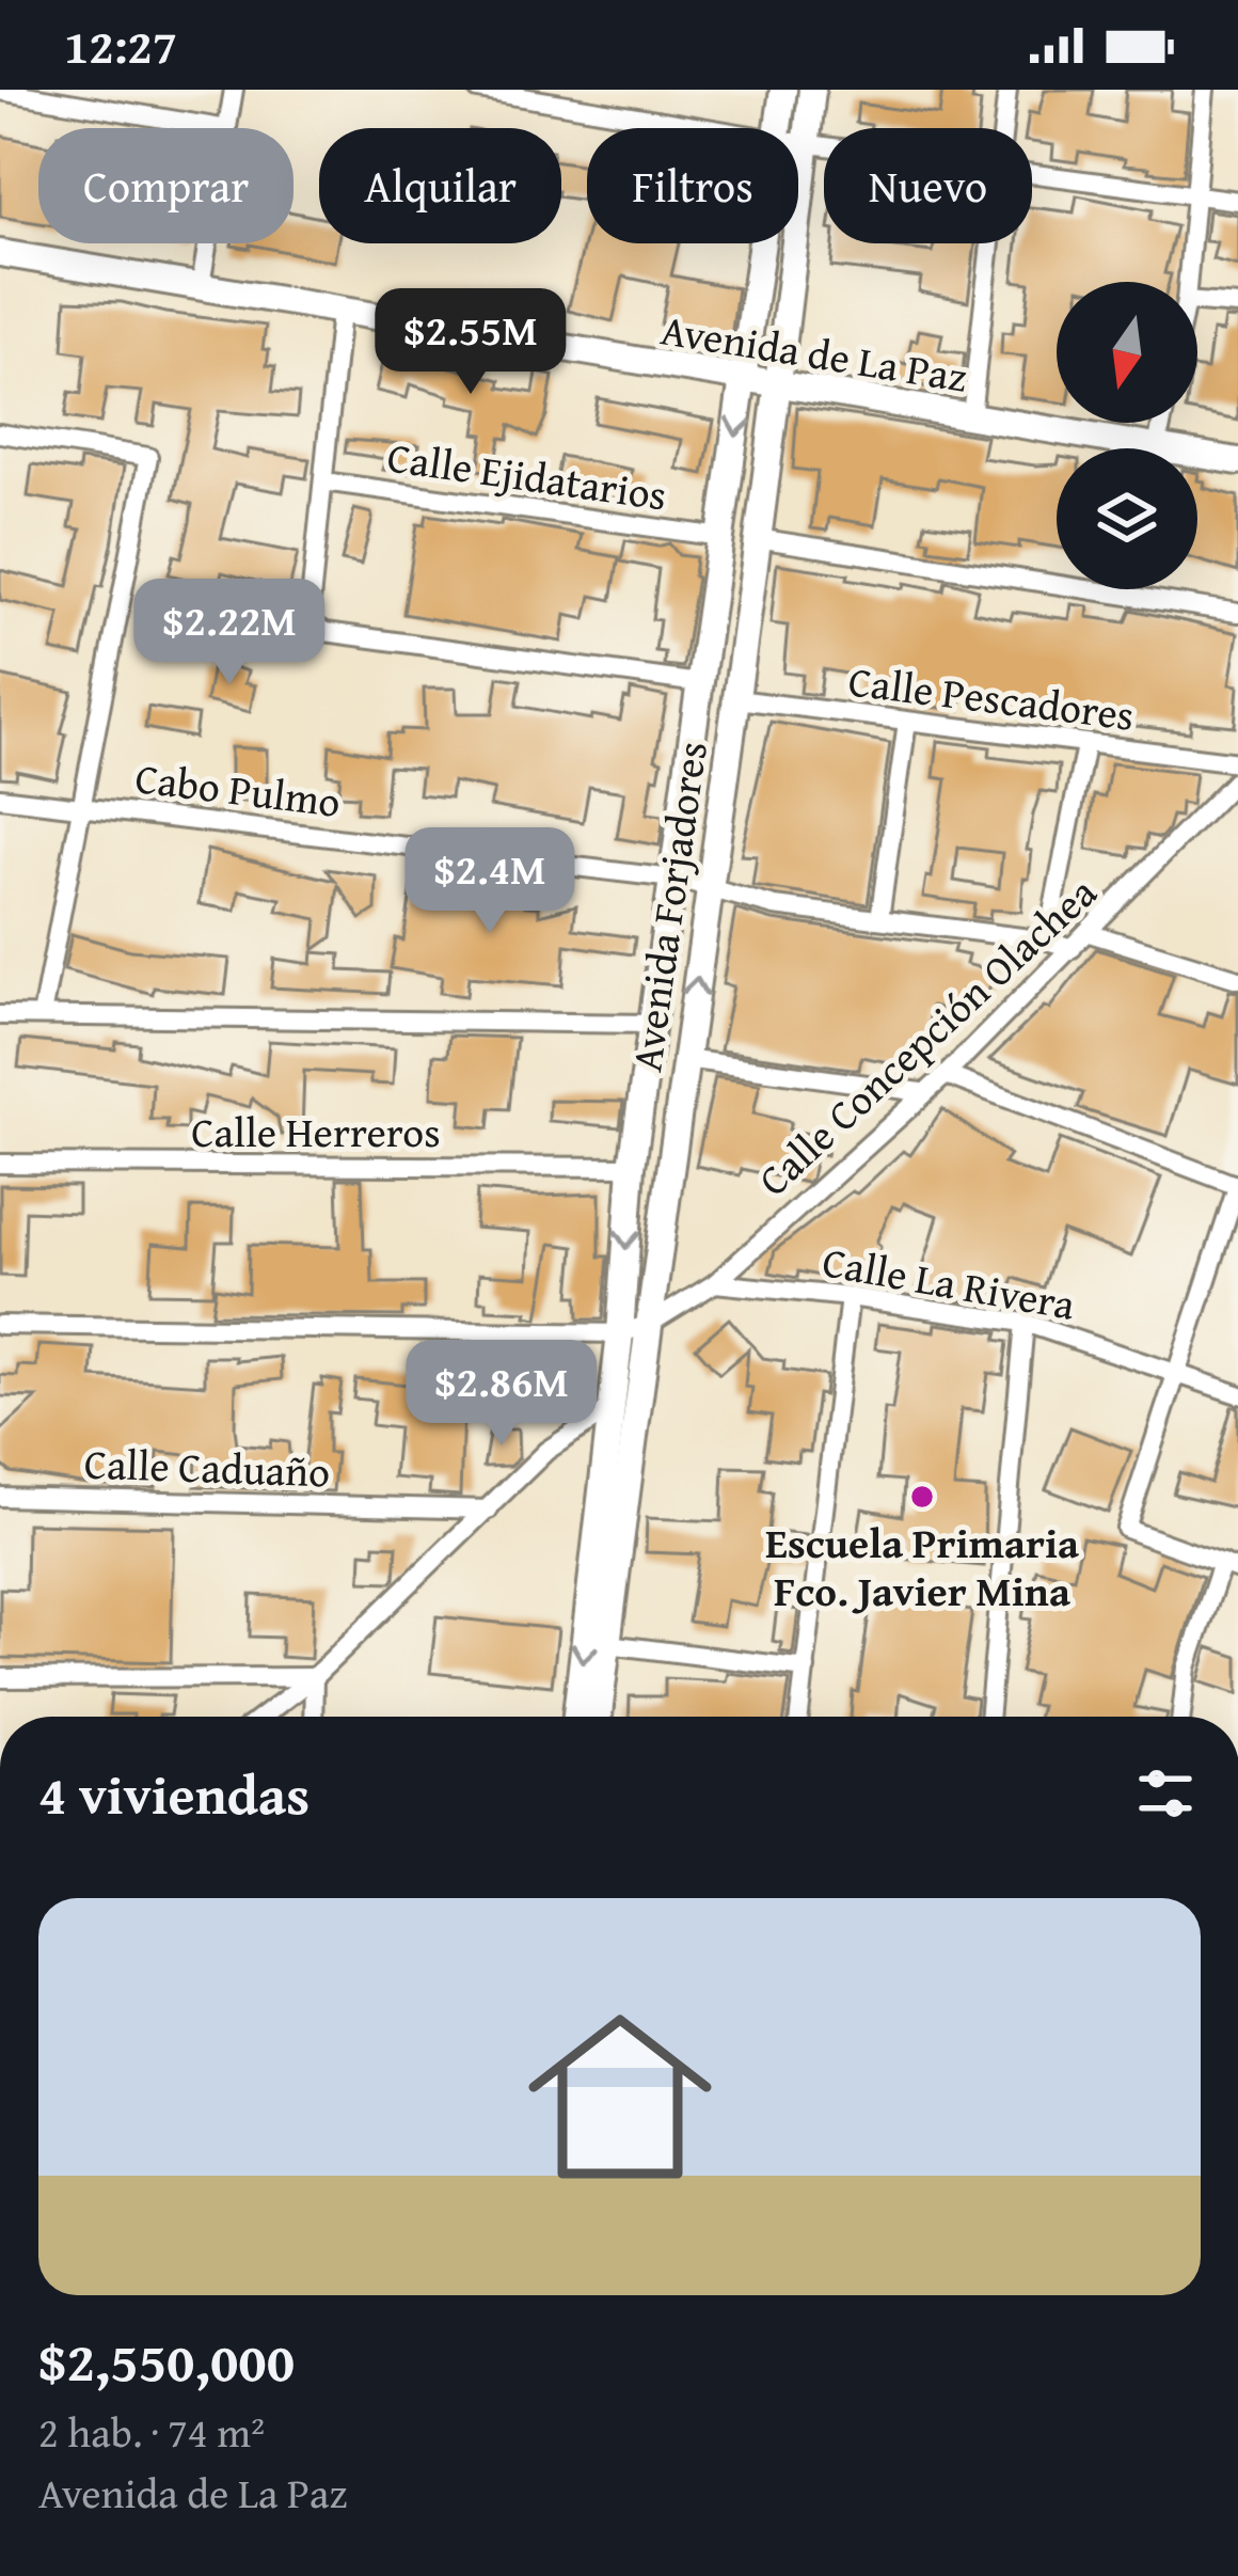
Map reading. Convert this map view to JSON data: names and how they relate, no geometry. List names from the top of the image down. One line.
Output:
{"streets":{"main road":["Avenida de La Paz","Avenida Forjadores"],"street":["Calle Ejidatarios","Calle Pescadores","Cabo Pulmo","Calle Concepción Olachea","Calle Herreros","Calle La Rivera","Calle Caduaño"]},"crossings":[["Avenida de La Paz","Avenida Forjadores"],["Calle Ejidatarios","Avenida Forjadores"],["Calle Pescadores","Avenida Forjadores"],["Cabo Pulmo","Avenida Forjadores"],["Cabo Pulmo","Calle Concepción Olachea"],["Avenida Forjadores","Calle Concepción Olachea"],["Avenida Forjadores","Calle Herreros"],["Calle Concepción Olachea","Calle La Rivera"]],"places":["Escuela Primaria Fco. Javier Mina"],"north":"bottom","page":{"status":"12:27","chip":["Comprar","Alquilar","Filtros","Nuevo"],"price":["$2.55M","$2.22M","$2.4M","$2.86M"],"heading":"4 viviendas","list":[{"name":"$2,550,000","note":"2 hab. · 74 m² · Avenida de La Paz"}]}}
